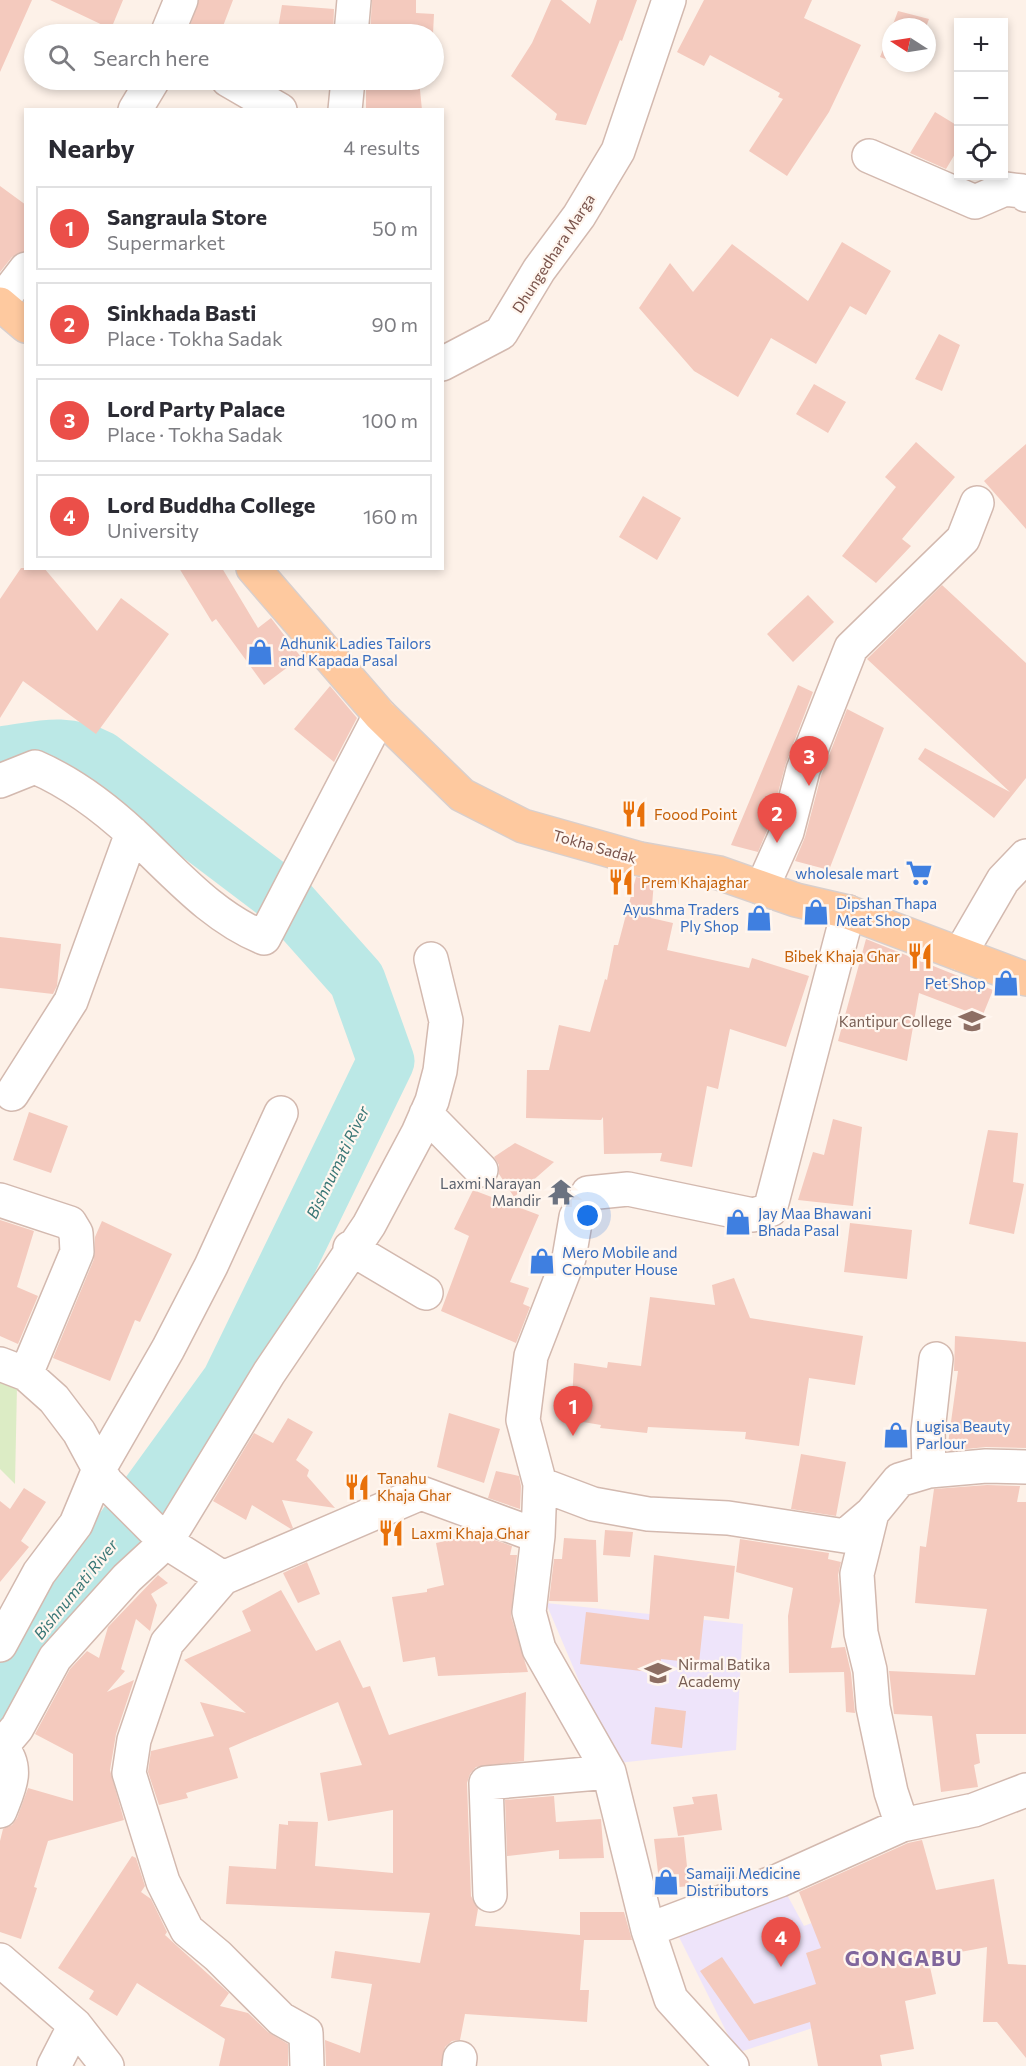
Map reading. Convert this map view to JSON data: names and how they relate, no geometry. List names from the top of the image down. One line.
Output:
{"streets":{"main road":["Tokha Sadak"],"street":["Dhungedhara Marga"]},"districts":["GONGABU"],"water":["Bishnumati River"],"places":{"shop":["Adhunik Ladies Tailors and Kapada Pasal","Dipshan Thapa Meat Shop","Ayushma Traders Ply Shop","Pet Shop","Jay Maa Bhawani Bhada Pasal","Mero Mobile and Computer House","Lugisa Beauty Parlour","Samaiji Medicine Distributors"],"restaurant":["Foood Point","Prem Khajaghar","Bibek Khaja Ghar","Tanahu Khaja Ghar","Laxmi Khaja Ghar"],"supermarket":["wholesale mart"],"school or university":["Kantipur College","Nirmal Batika Academy"],"temple":["Laxmi Narayan Mandir"]},"north":"left","page":{"map_buttons":["+","−"],"search":"Search here","heading":["Nearby","4 results"],"list":[{"mark":"1","name":"Sangraula Store","note":"Supermarket","value":"50 m"},{"mark":"2","name":"Sinkhada Basti","note":"Place · Tokha Sadak","value":"90 m"},{"mark":"3","name":"Lord Party Palace","note":"Place · Tokha Sadak","value":"100 m"},{"mark":"4","name":"Lord Buddha College","note":"University","value":"160 m"}],"pins":["3","2","1","4"]}}
